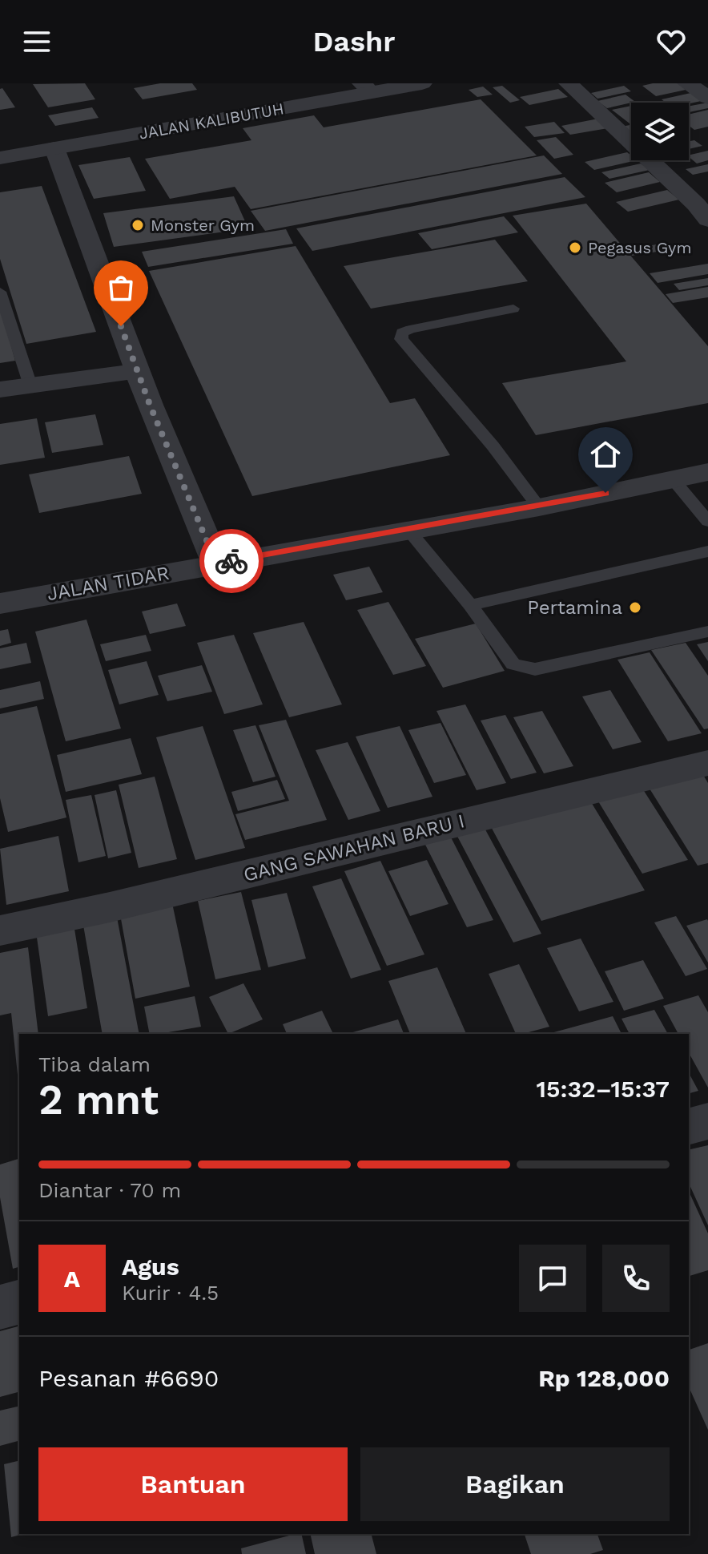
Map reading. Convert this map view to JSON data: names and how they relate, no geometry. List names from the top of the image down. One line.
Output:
{"streets":{"street":["JALAN KALIBUTUH","JALAN TIDAR","GANG SAWAHAN BARU I"]},"places":["Monster Gym","Pegasus Gym","Pertamina"],"page":{"header":"Dashr","heading":["2 mnt","Tiba dalam","15:32–15:37"],"panel":["Agus","Kurir · 4.5","Pesanan #6690","Rp 128,000"],"bar":"Diantar · 70 m","round":"A","buttons":["Bantuan","Bagikan"]}}
